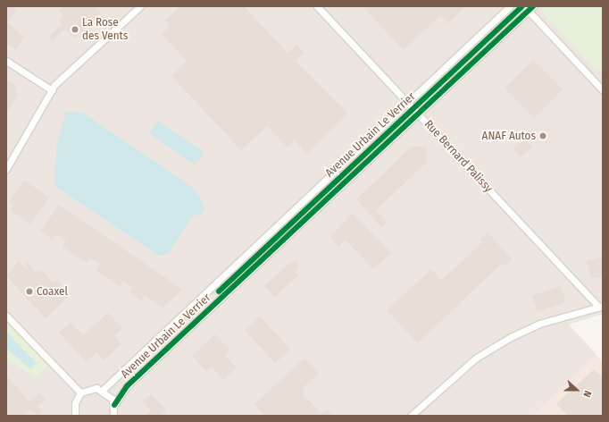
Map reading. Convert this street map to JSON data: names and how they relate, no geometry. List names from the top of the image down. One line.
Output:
{"streets":{"street":["Avenue Urbain Le Verrier","Rue Bernard Palissy"]},"crossings":[["Avenue Urbain Le Verrier","Rue Bernard Palissy"]],"places":["La Rose des Vents","ANAF Autos","Coaxel"],"north":"right"}
